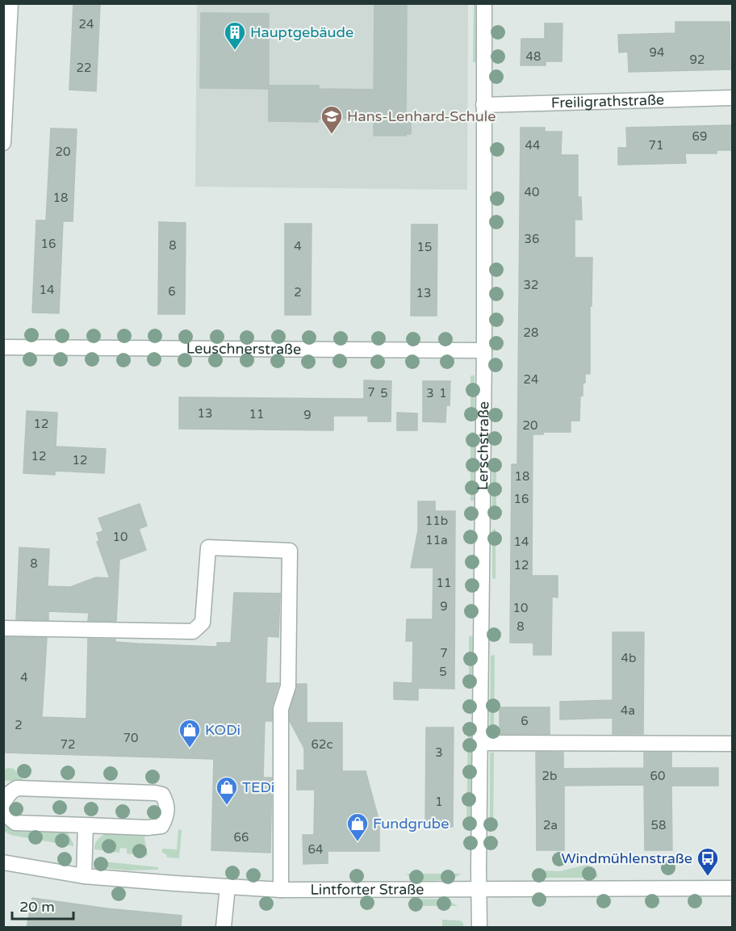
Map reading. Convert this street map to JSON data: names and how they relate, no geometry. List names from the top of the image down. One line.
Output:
{"streets":{"street":["Freiligrathstraße","Leuschnerstraße","Lerschstraße","Lintforter Straße"]},"crossings":[["Freiligrathstraße","Lerschstraße"],["Leuschnerstraße","Lerschstraße"],["Lerschstraße","Lintforter Straße"]],"places":{"building":["Hauptgebäude"],"school or university":["Hans-Lenhard-Schule"],"shop":["KODi","TEDi","Fundgrube"],"bus stop":["Windmühlenstraße"]},"house_numbers":["24","94","48","92","22","69","44","71","20","40","18","36","16","8","4","15","32","14","6","2","13","28","24","7","5","3","1","13","11","9","12","20","12","12","18","16","11b","10","11a","14","8","12","11","9","10","8","7","4b","5","4","4a","6","2","70","72","62c","3","2b","60","1","2a","58","66","64"],"scale_bar":"20 m"}
